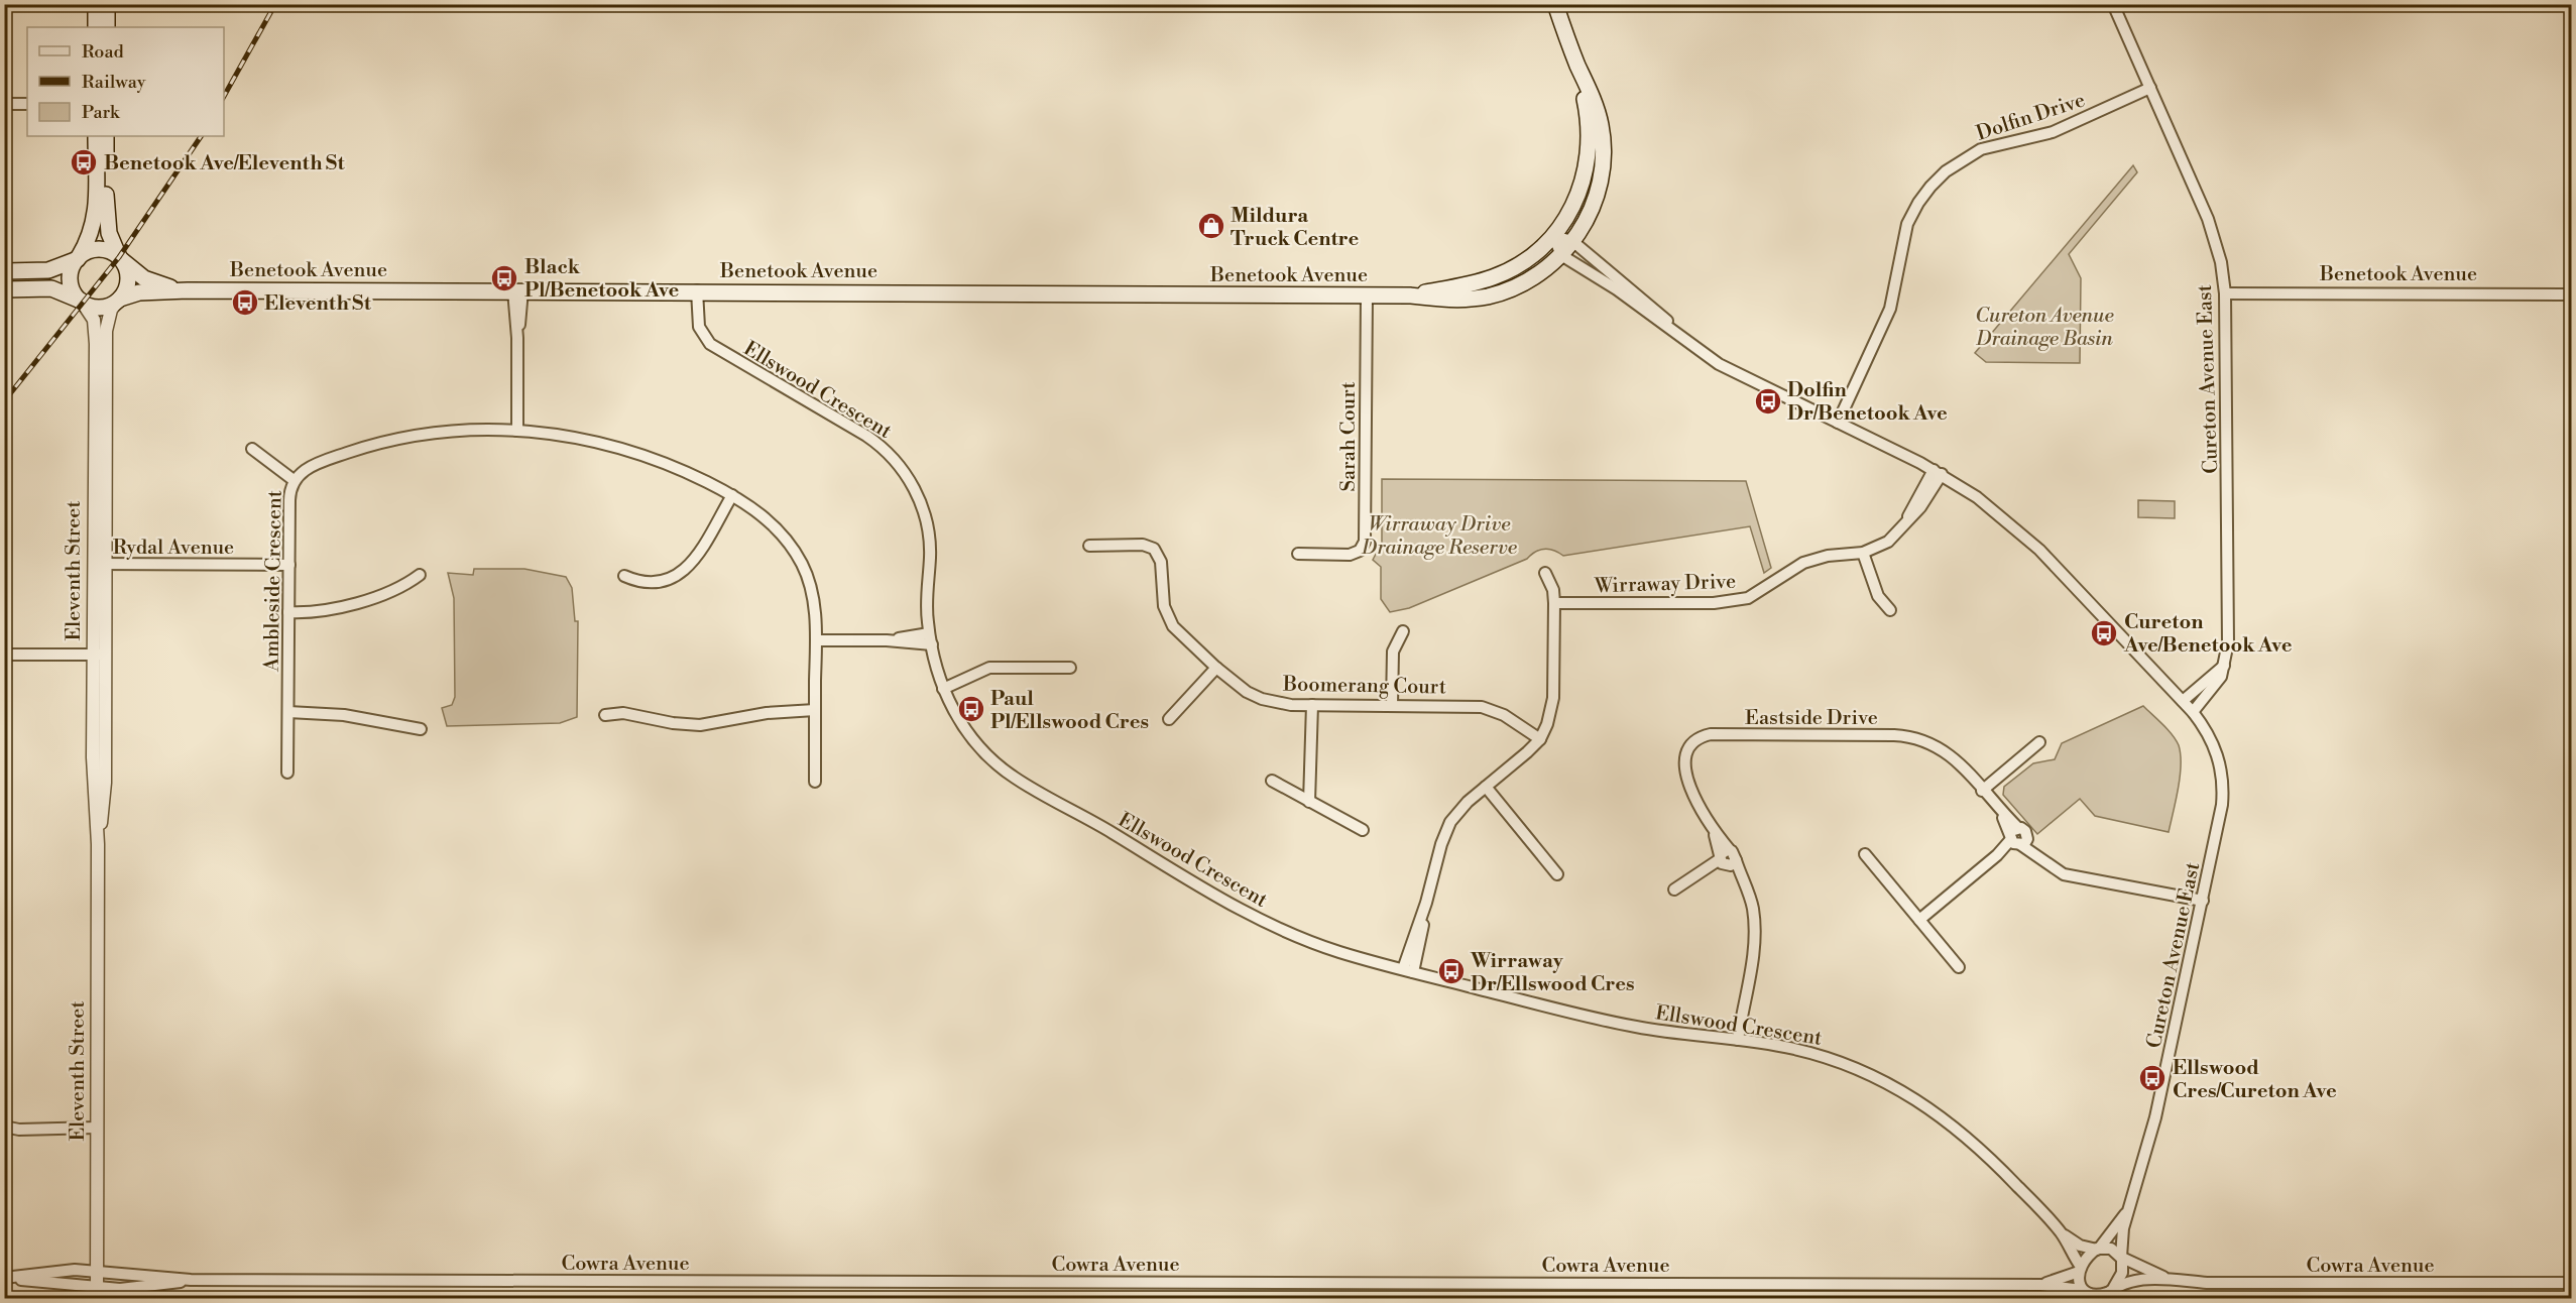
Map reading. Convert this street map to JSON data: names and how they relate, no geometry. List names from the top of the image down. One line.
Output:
{"streets":{"main road":["Benetook Avenue"],"street":["Dolfin Drive","Cureton Avenue East","Ellswood Crescent","Sarah Court","Rydal Avenue","Eleventh Street","Ambleside Crescent","Wirraway Drive","Boomerang Court","Eastside Drive","Cowra Avenue"]},"crossings":[["Dolfin Drive","Cureton Avenue East"],["Benetook Avenue","Cureton Avenue East"],["Benetook Avenue","Ellswood Crescent"],["Benetook Avenue","Sarah Court"],["Benetook Avenue","Eleventh Street"],["Cureton Avenue East","Eastside Drive"],["Ellswood Crescent","Eastside Drive"],["Rydal Avenue","Eleventh Street"],["Rydal Avenue","Ambleside Crescent"],["Eleventh Street","Cowra Avenue"]],"parks":["Cureton Avenue Drainage Basin","Wirraway Drive Drainage Reserve"],"places":{"bus stop":["Benetook Ave/Eleventh St","Black Pl/Benetook Ave","Eleventh St","Dolfin Dr/Benetook Ave","Cureton Ave/Benetook Ave","Paul Pl/Ellswood Cres","Wirraway Dr/Ellswood Cres","Ellswood Cres/Cureton Ave"],"shop":["Mildura Truck Centre"]},"legend":["Road","Railway","Park"]}
